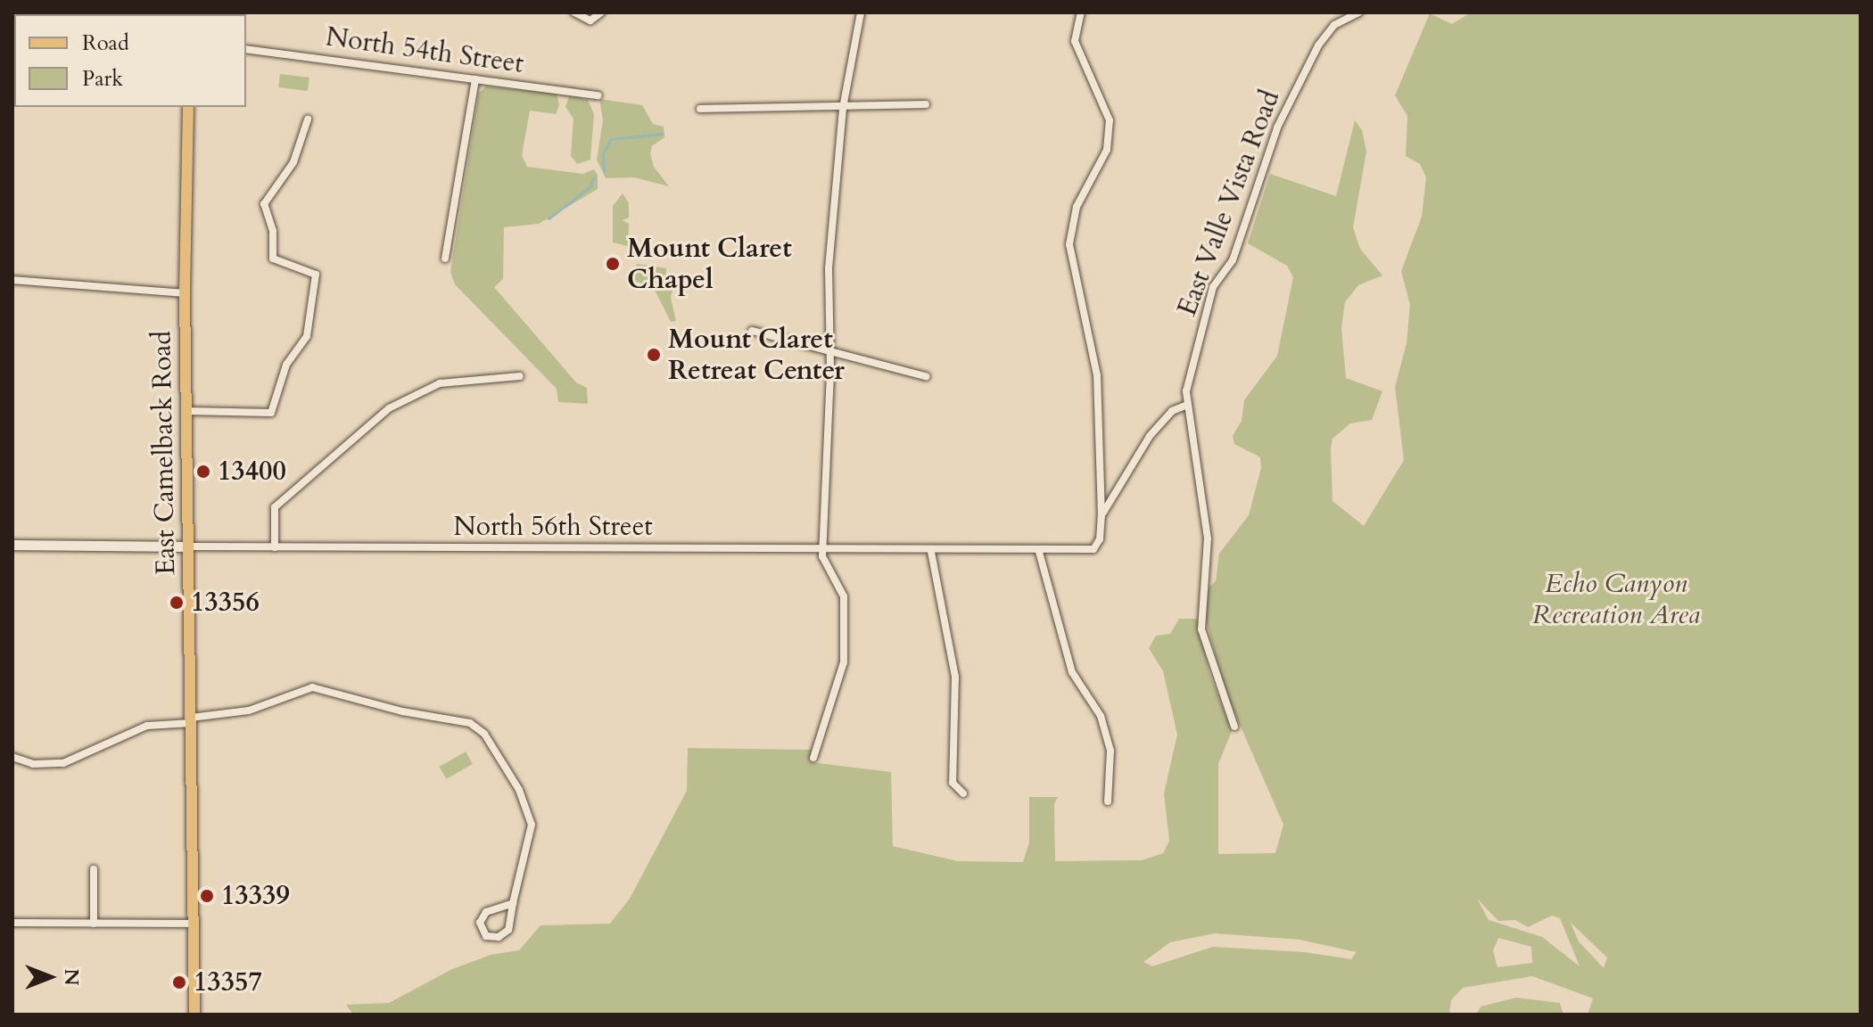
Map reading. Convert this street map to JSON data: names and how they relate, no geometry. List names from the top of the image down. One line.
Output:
{"streets":{"main road":["East Camelback Road","North 56th Street"],"street":["North 54th Street","East Valle Vista Road"]},"crossings":[["East Camelback Road","North 56th Street"]],"parks":["Echo Canyon Recreation Area"],"places":["Mount Claret Chapel","Mount Claret Retreat Center","13400","13356","13339","13357"],"legend":["Road","Park"],"north":"right"}
